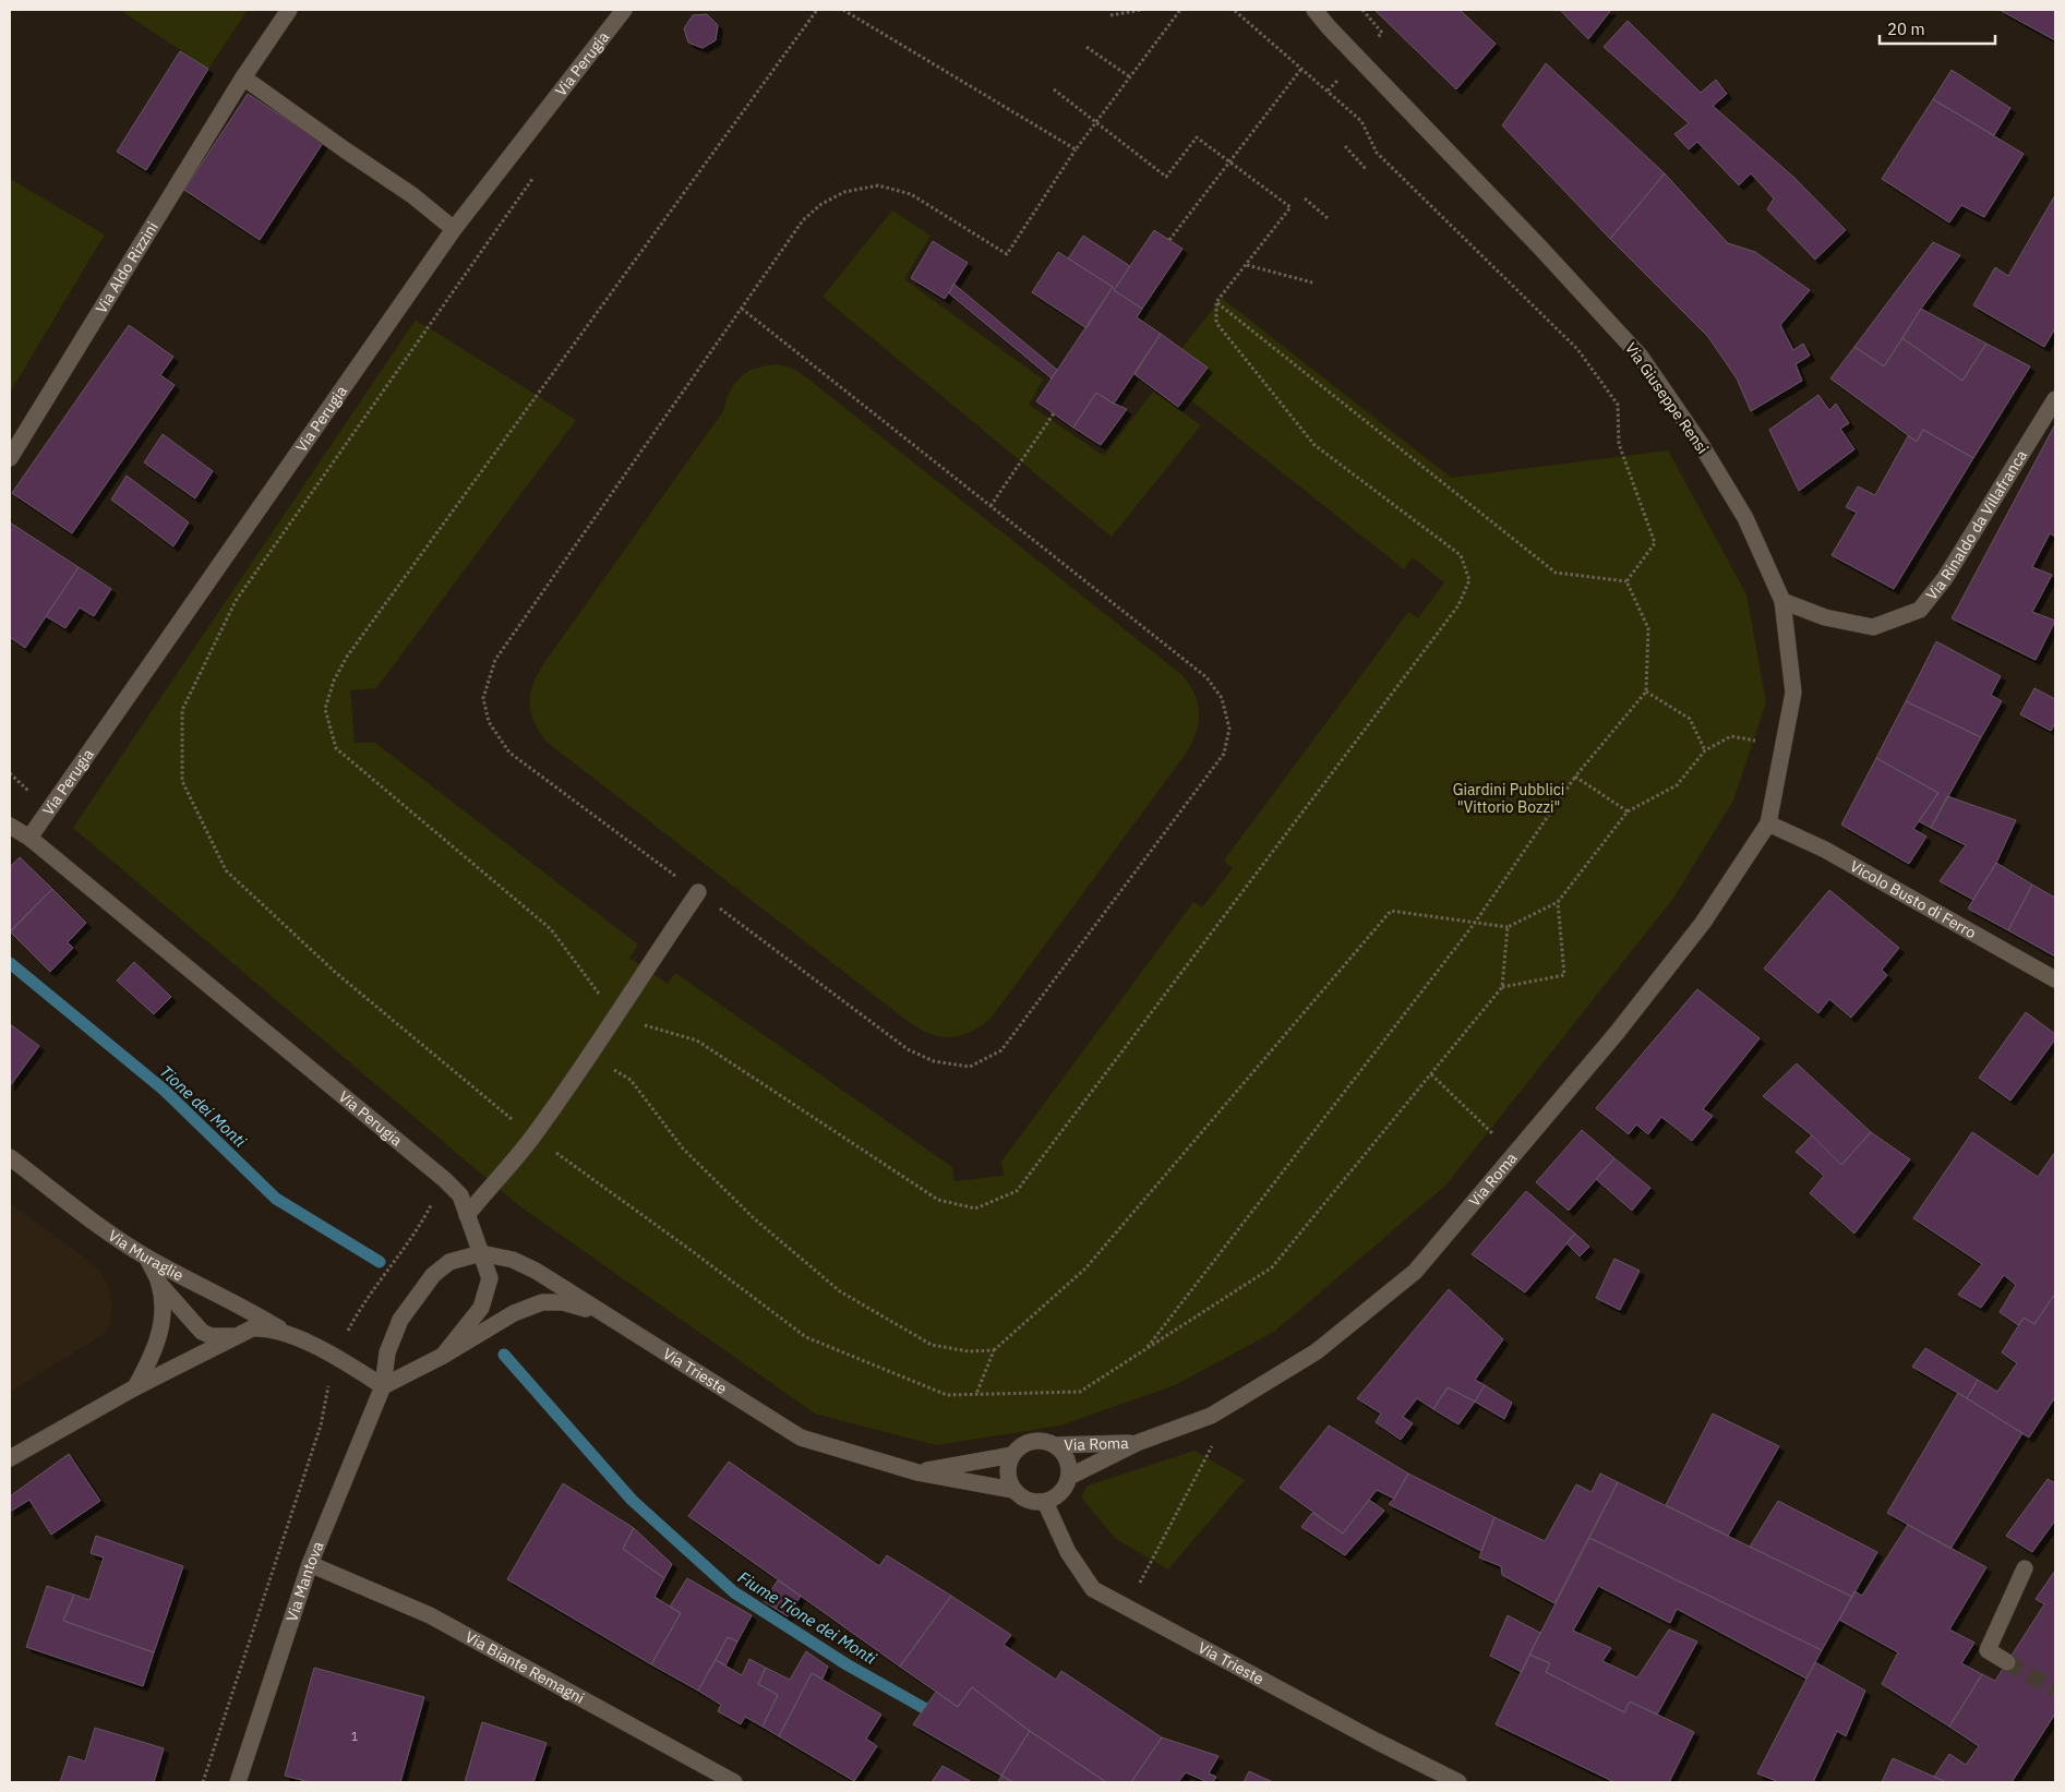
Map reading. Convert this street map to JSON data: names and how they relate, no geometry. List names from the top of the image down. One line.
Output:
{"streets":{"street":["Via Perugia","Via Aldo Rizzini","Via Giuseppe Rensi","Via Rinaldo da Villafranca","Vicolo Busto di Ferro","Via Roma","Via Muraglie","Via Trieste","Via Mantova","Via Biante Remagni"]},"crossings":[["Via Perugia","Via Trieste"],["Via Perugia","Via Mantova"],["Via Giuseppe Rensi","Via Rinaldo da Villafranca"],["Via Giuseppe Rensi","Vicolo Busto di Ferro"],["Via Giuseppe Rensi","Via Roma"],["Vicolo Busto di Ferro","Via Roma"],["Via Roma","Via Trieste"],["Via Trieste","Via Mantova"],["Via Mantova","Via Biante Remagni"]],"water":["Tione dei Monti","Fiume Tione dei Monti"],"parks":["Giardini Pubblici \"Vittorio Bozzi\""],"house_numbers":["1"],"scale_bar":"20 m"}
